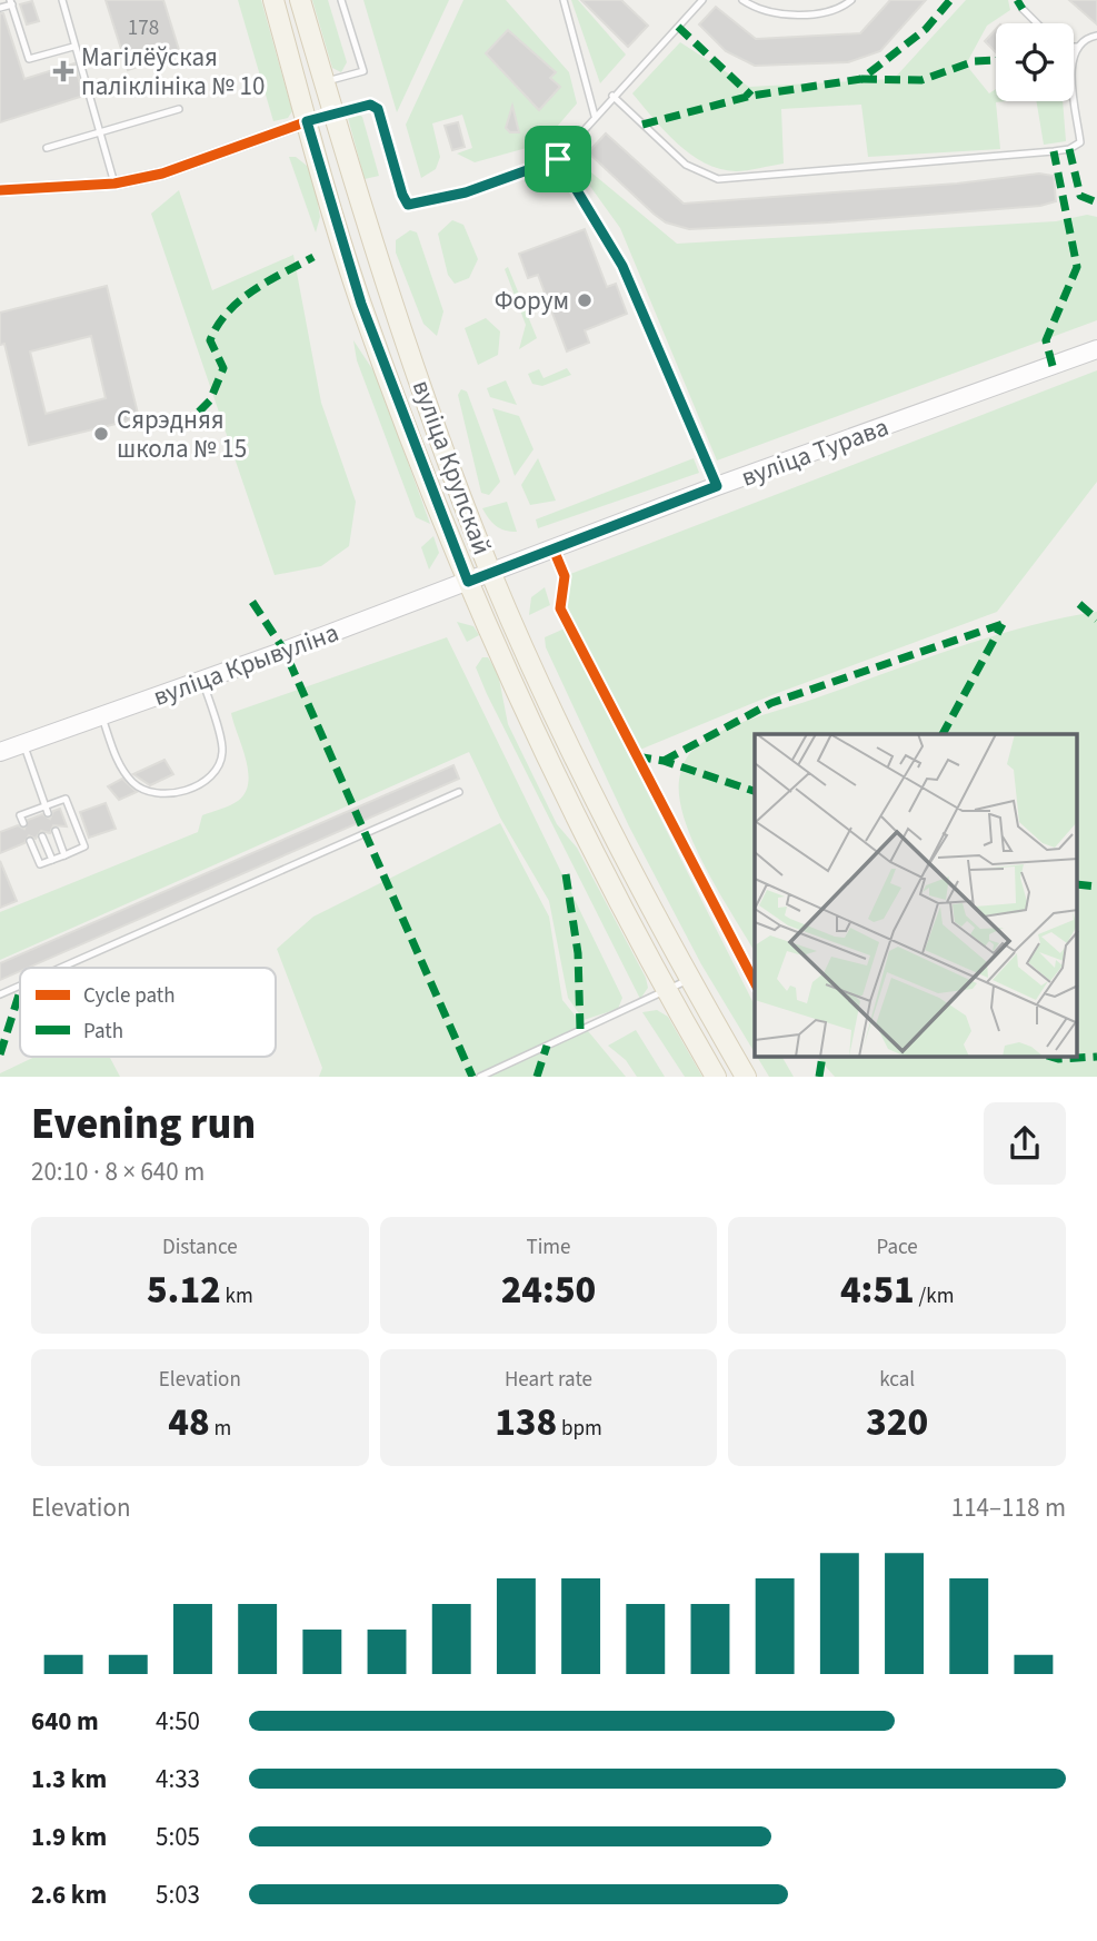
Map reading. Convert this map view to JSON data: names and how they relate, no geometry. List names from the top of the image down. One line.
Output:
{"streets":{"main road":["вуліца Турава","вуліца Крупскай","вуліца Крывуліна"]},"crossings":[["вуліца Турава","вуліца Крупскай"],["вуліца Турава","вуліца Крывуліна"],["вуліца Крупскай","вуліца Крывуліна"]],"places":{"health":["Магілёўская паліклініка № 10"],"other":["Форум","Сярэдняя школа № 15"]},"house_numbers":["178"],"legend":["Cycle path","Path"],"page":{"heading":["Evening run","20:10 · 8 × 640 m"],"stats":[["Distance","5.12 km"],["Time","24:50"],["Pace","4:51 /km"],["Elevation","48 m"],["Heart rate","138 bpm"],["kcal","320"]],"chart":["Elevation","114–118 m"],"list":[{"name":"640 m","note":"4:50"},{"name":"1.3 km","note":"4:33"},{"name":"1.9 km","note":"5:05"},{"name":"2.6 km","note":"5:03"}]}}
